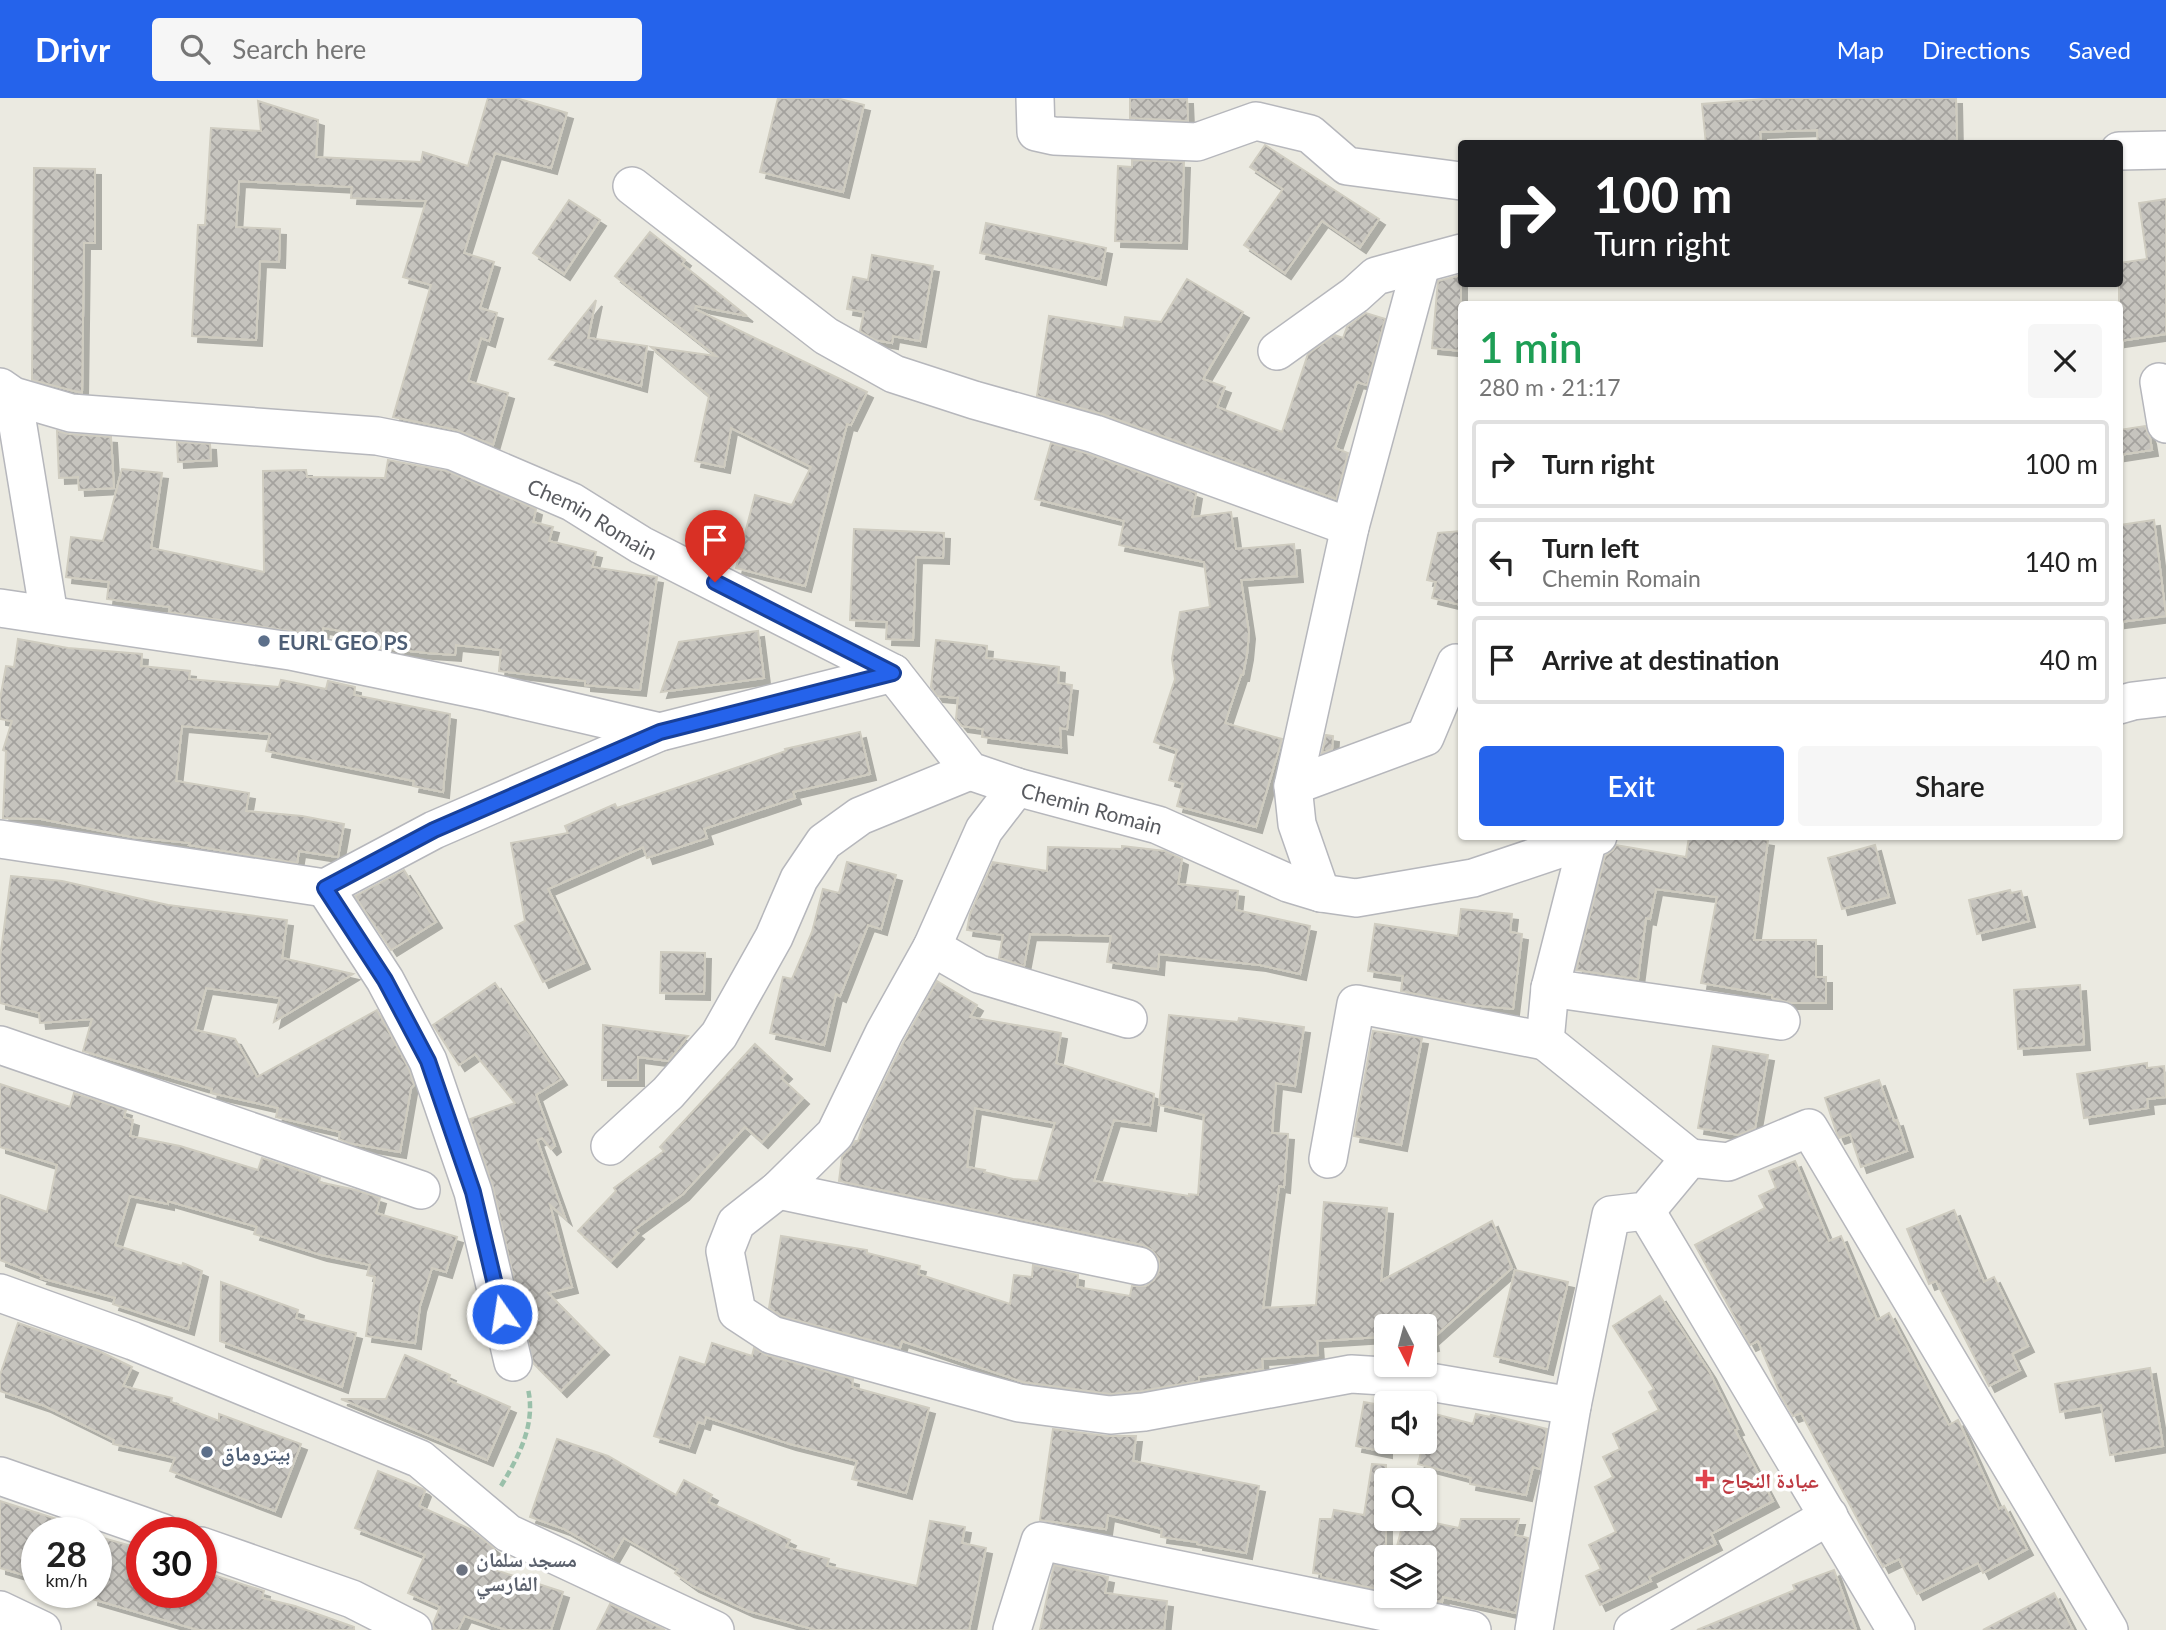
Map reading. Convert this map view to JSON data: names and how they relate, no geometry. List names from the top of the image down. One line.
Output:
{"streets":{"street":["Chemin Romain"]},"places":{"other":["EURL GEO PS","بيتروماق","مسجد سلمان الفارسي"],"health":["عيادة النجاح"]},"north":"bottom","page":{"header":"Drivr","search":"Search here","nav":["Map","Directions","Saved"],"turn":["100 m","Turn right"],"heading":["1 min","280 m · 21:17"],"list":[{"name":"Turn right","value":"100 m"},{"name":"Turn left","note":"Chemin Romain","value":"140 m"},{"name":"Arrive at destination","value":"40 m"}],"buttons":["Exit","Share"],"speed":"28 km/h","limit":"30"}}
